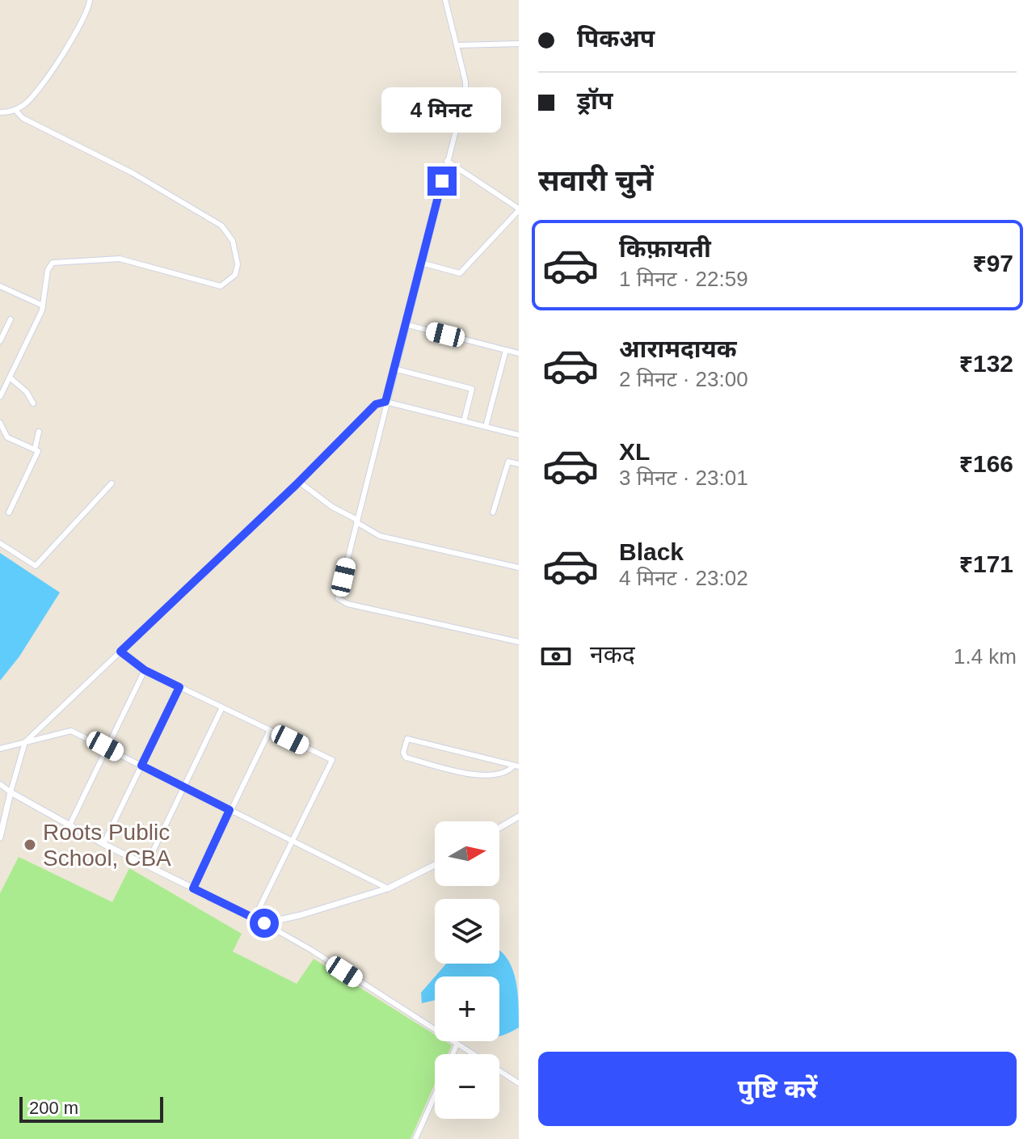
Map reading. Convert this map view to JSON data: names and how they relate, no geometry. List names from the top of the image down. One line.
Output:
{"places":["Roots Public School, CBA"],"scale_bar":"200 m","north":"right","page":{"banner":["पिकअप","ड्रॉप"],"bubble":"4 मिनट","heading":"सवारी चुनें","list":[{"name":"किफ़ायती","note":"1 मिनट · 22:59","value":"₹97"},{"name":"आरामदायक","note":"2 मिनट · 23:00","value":"₹132"},{"name":"XL","note":"3 मिनट · 23:01","value":"₹166"},{"name":"Black","note":"4 मिनट · 23:02","value":"₹171"}],"pay":["नकद","1.4 km"],"map_buttons":["+","−"],"buttons":"पुष्टि करें","scale":"200 m"}}
